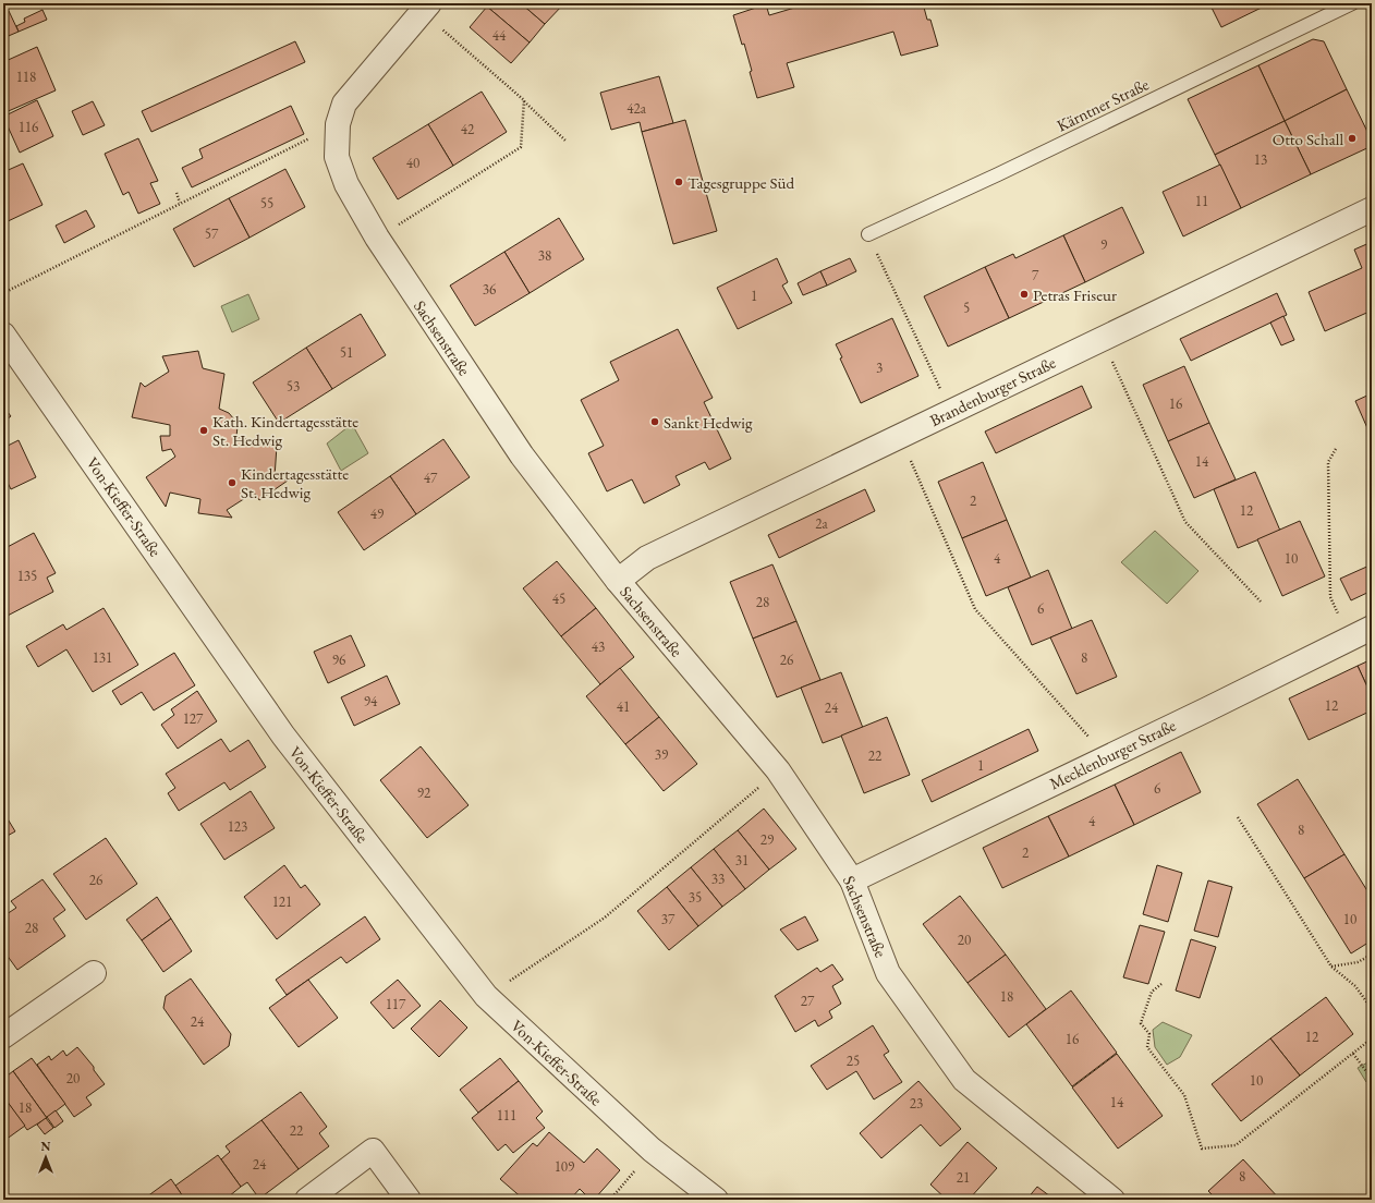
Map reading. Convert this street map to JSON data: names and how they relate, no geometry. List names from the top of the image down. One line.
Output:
{"streets":{"street":["Sachsenstraße","Brandenburger Straße","Von-Kieffer-Straße","Mecklenburger Straße"],"lane":["Kärntner Straße"]},"crossings":[["Sachsenstraße","Brandenburger Straße"],["Sachsenstraße","Mecklenburger Straße"]],"places":["Otto Schall","Tagesgruppe Süd","Petras Friseur","Sankt Hedwig","Kath. Kindertagesstätte St. Hedwig","Kindertagesstätte St. Hedwig"],"house_numbers":["44","118","42a","116","42","13","40","11","55","57","9","38","7","36","1","5","51","3","53","16","14","47","2","12","49","2a","4","10","135","45","28","6","43","131","8","96","26","94","12","41","24","127","39","22","1","6","92","4","123","8","29","2","31","33","26","35","121","37","10","28","20","18","27","117","24","12","16","25","20","10","14","23","18","111","22","24","109","8","21"],"north":"top"}
